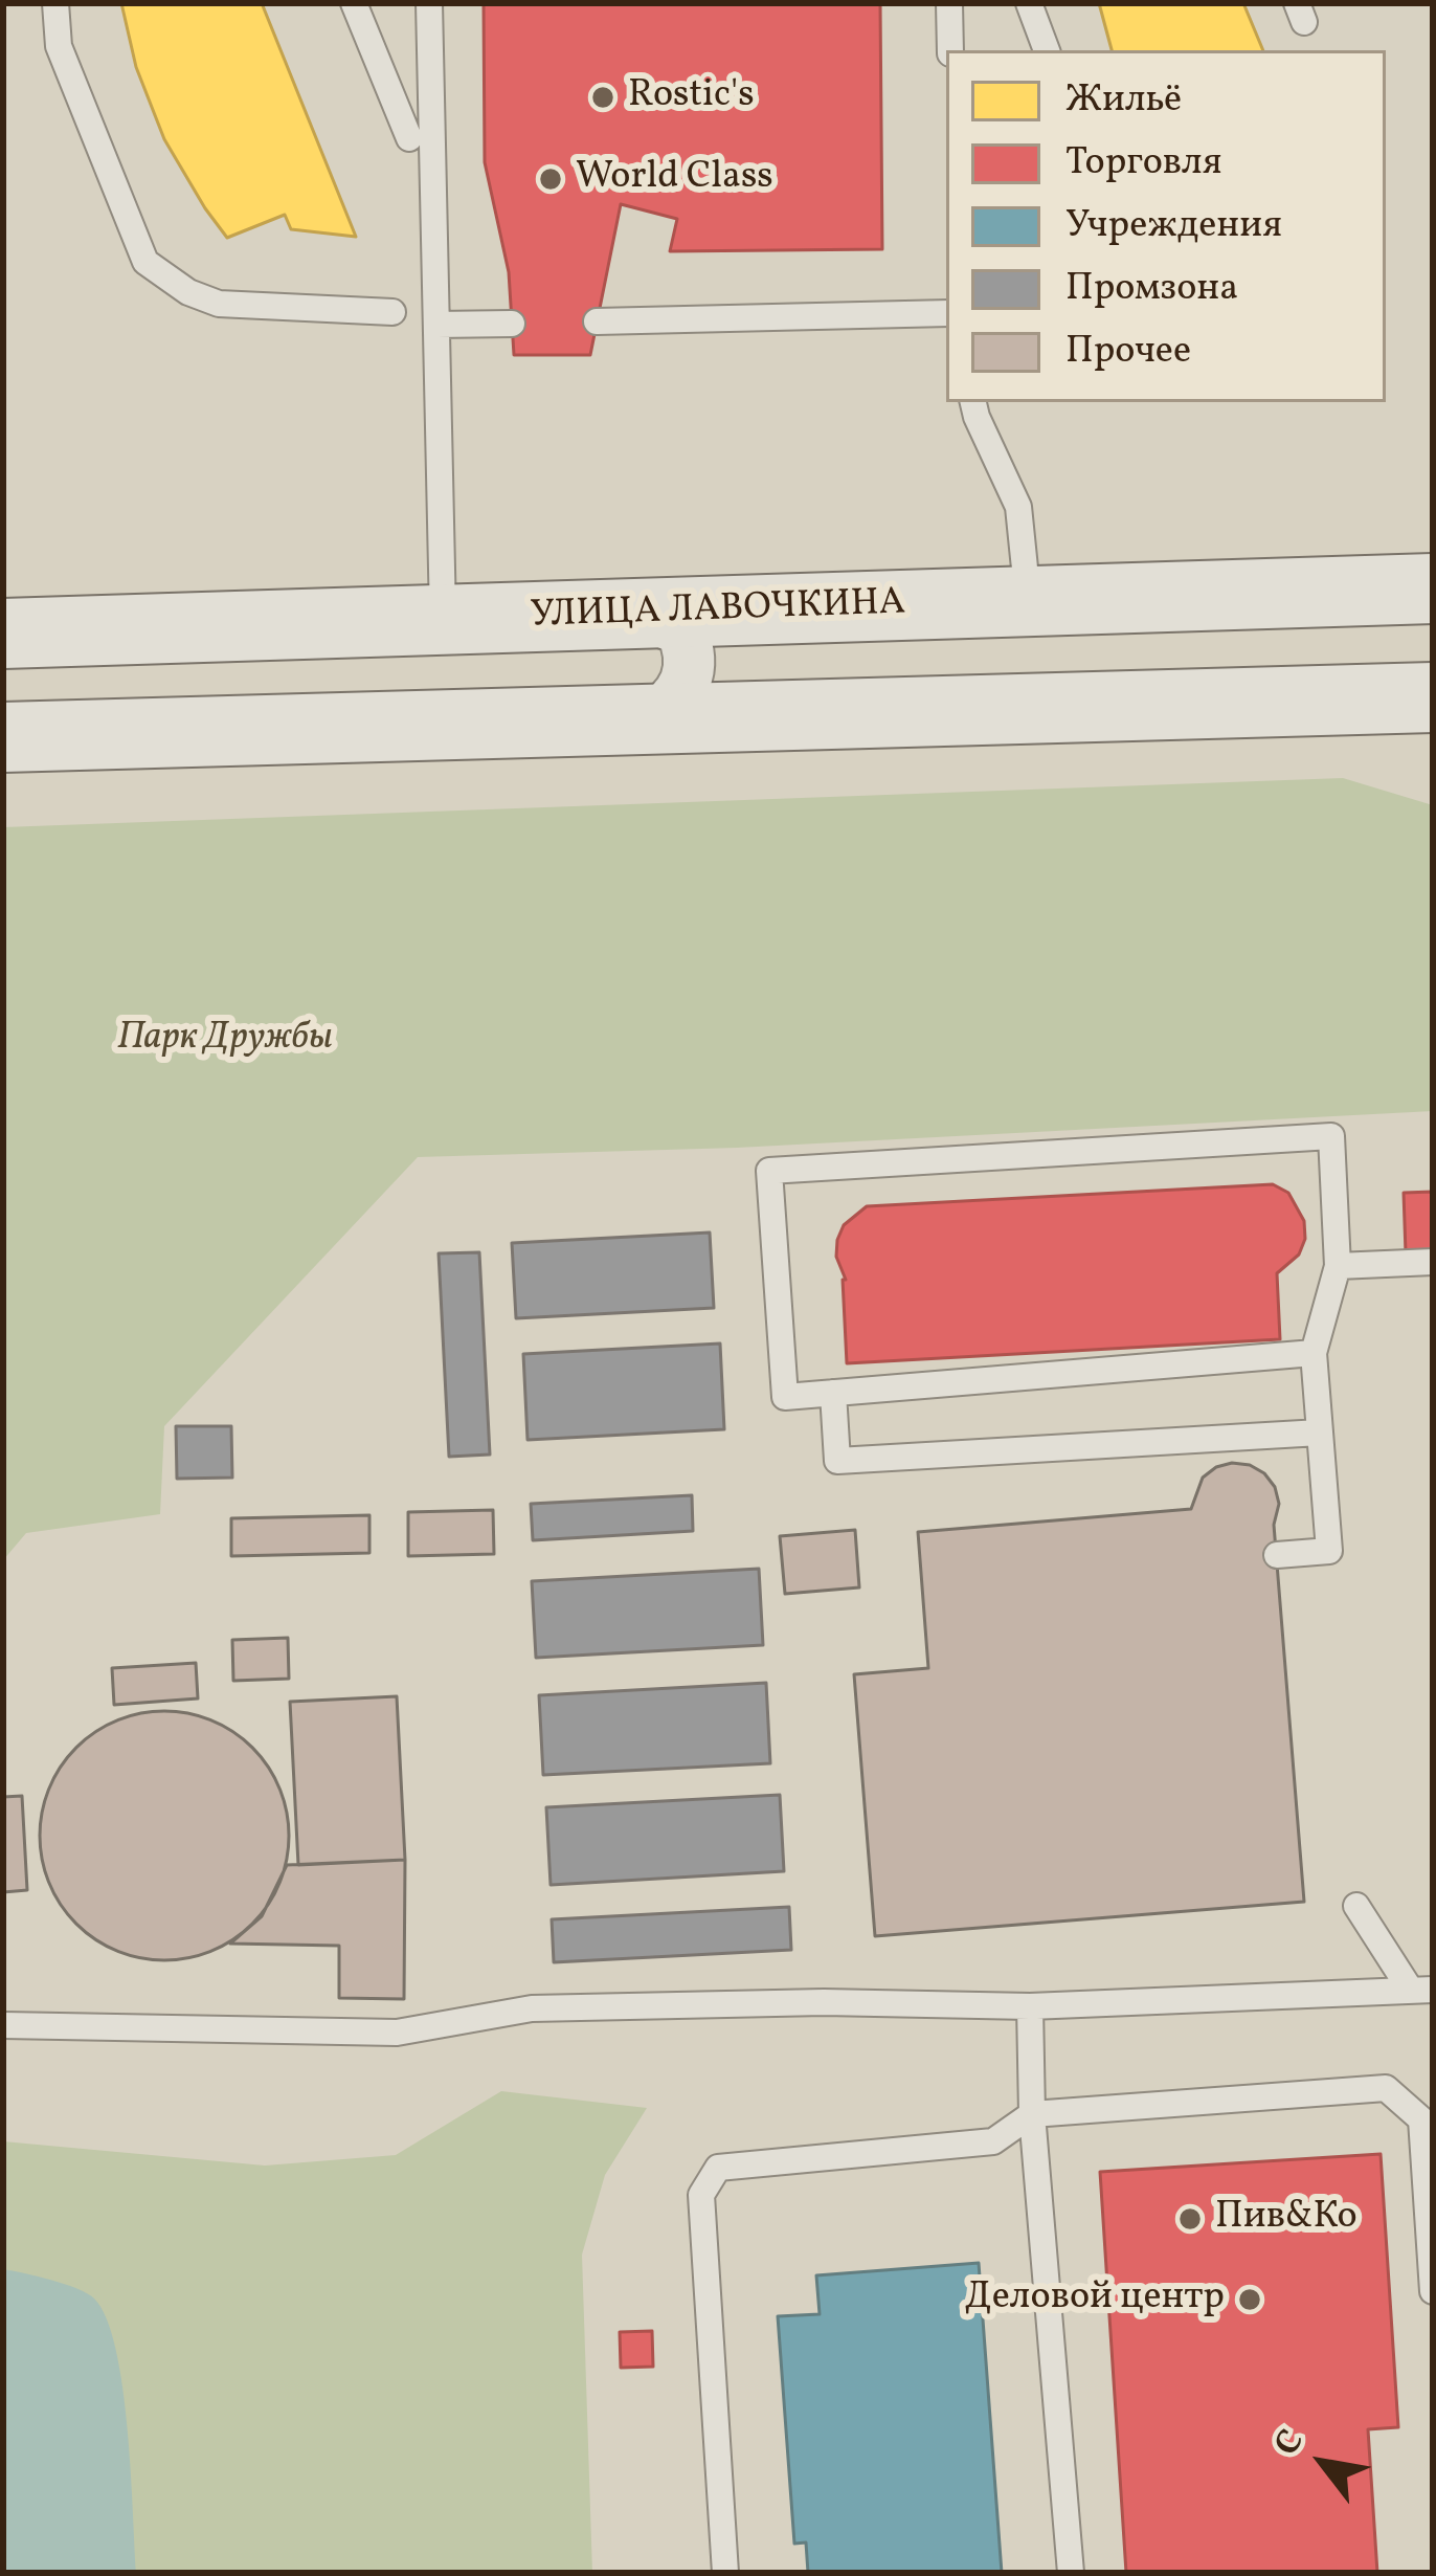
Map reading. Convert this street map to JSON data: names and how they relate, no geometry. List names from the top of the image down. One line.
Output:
{"streets":{"main road":["УЛИЦА ЛАВОЧКИНА"]},"parks":["Парк Дружбы"],"places":["Rostic's","World Class","Пив&Ко","Деловой центр"],"legend":["Жильё","Торговля","Учреждения","Промзона","Прочее"],"north":"top left"}
